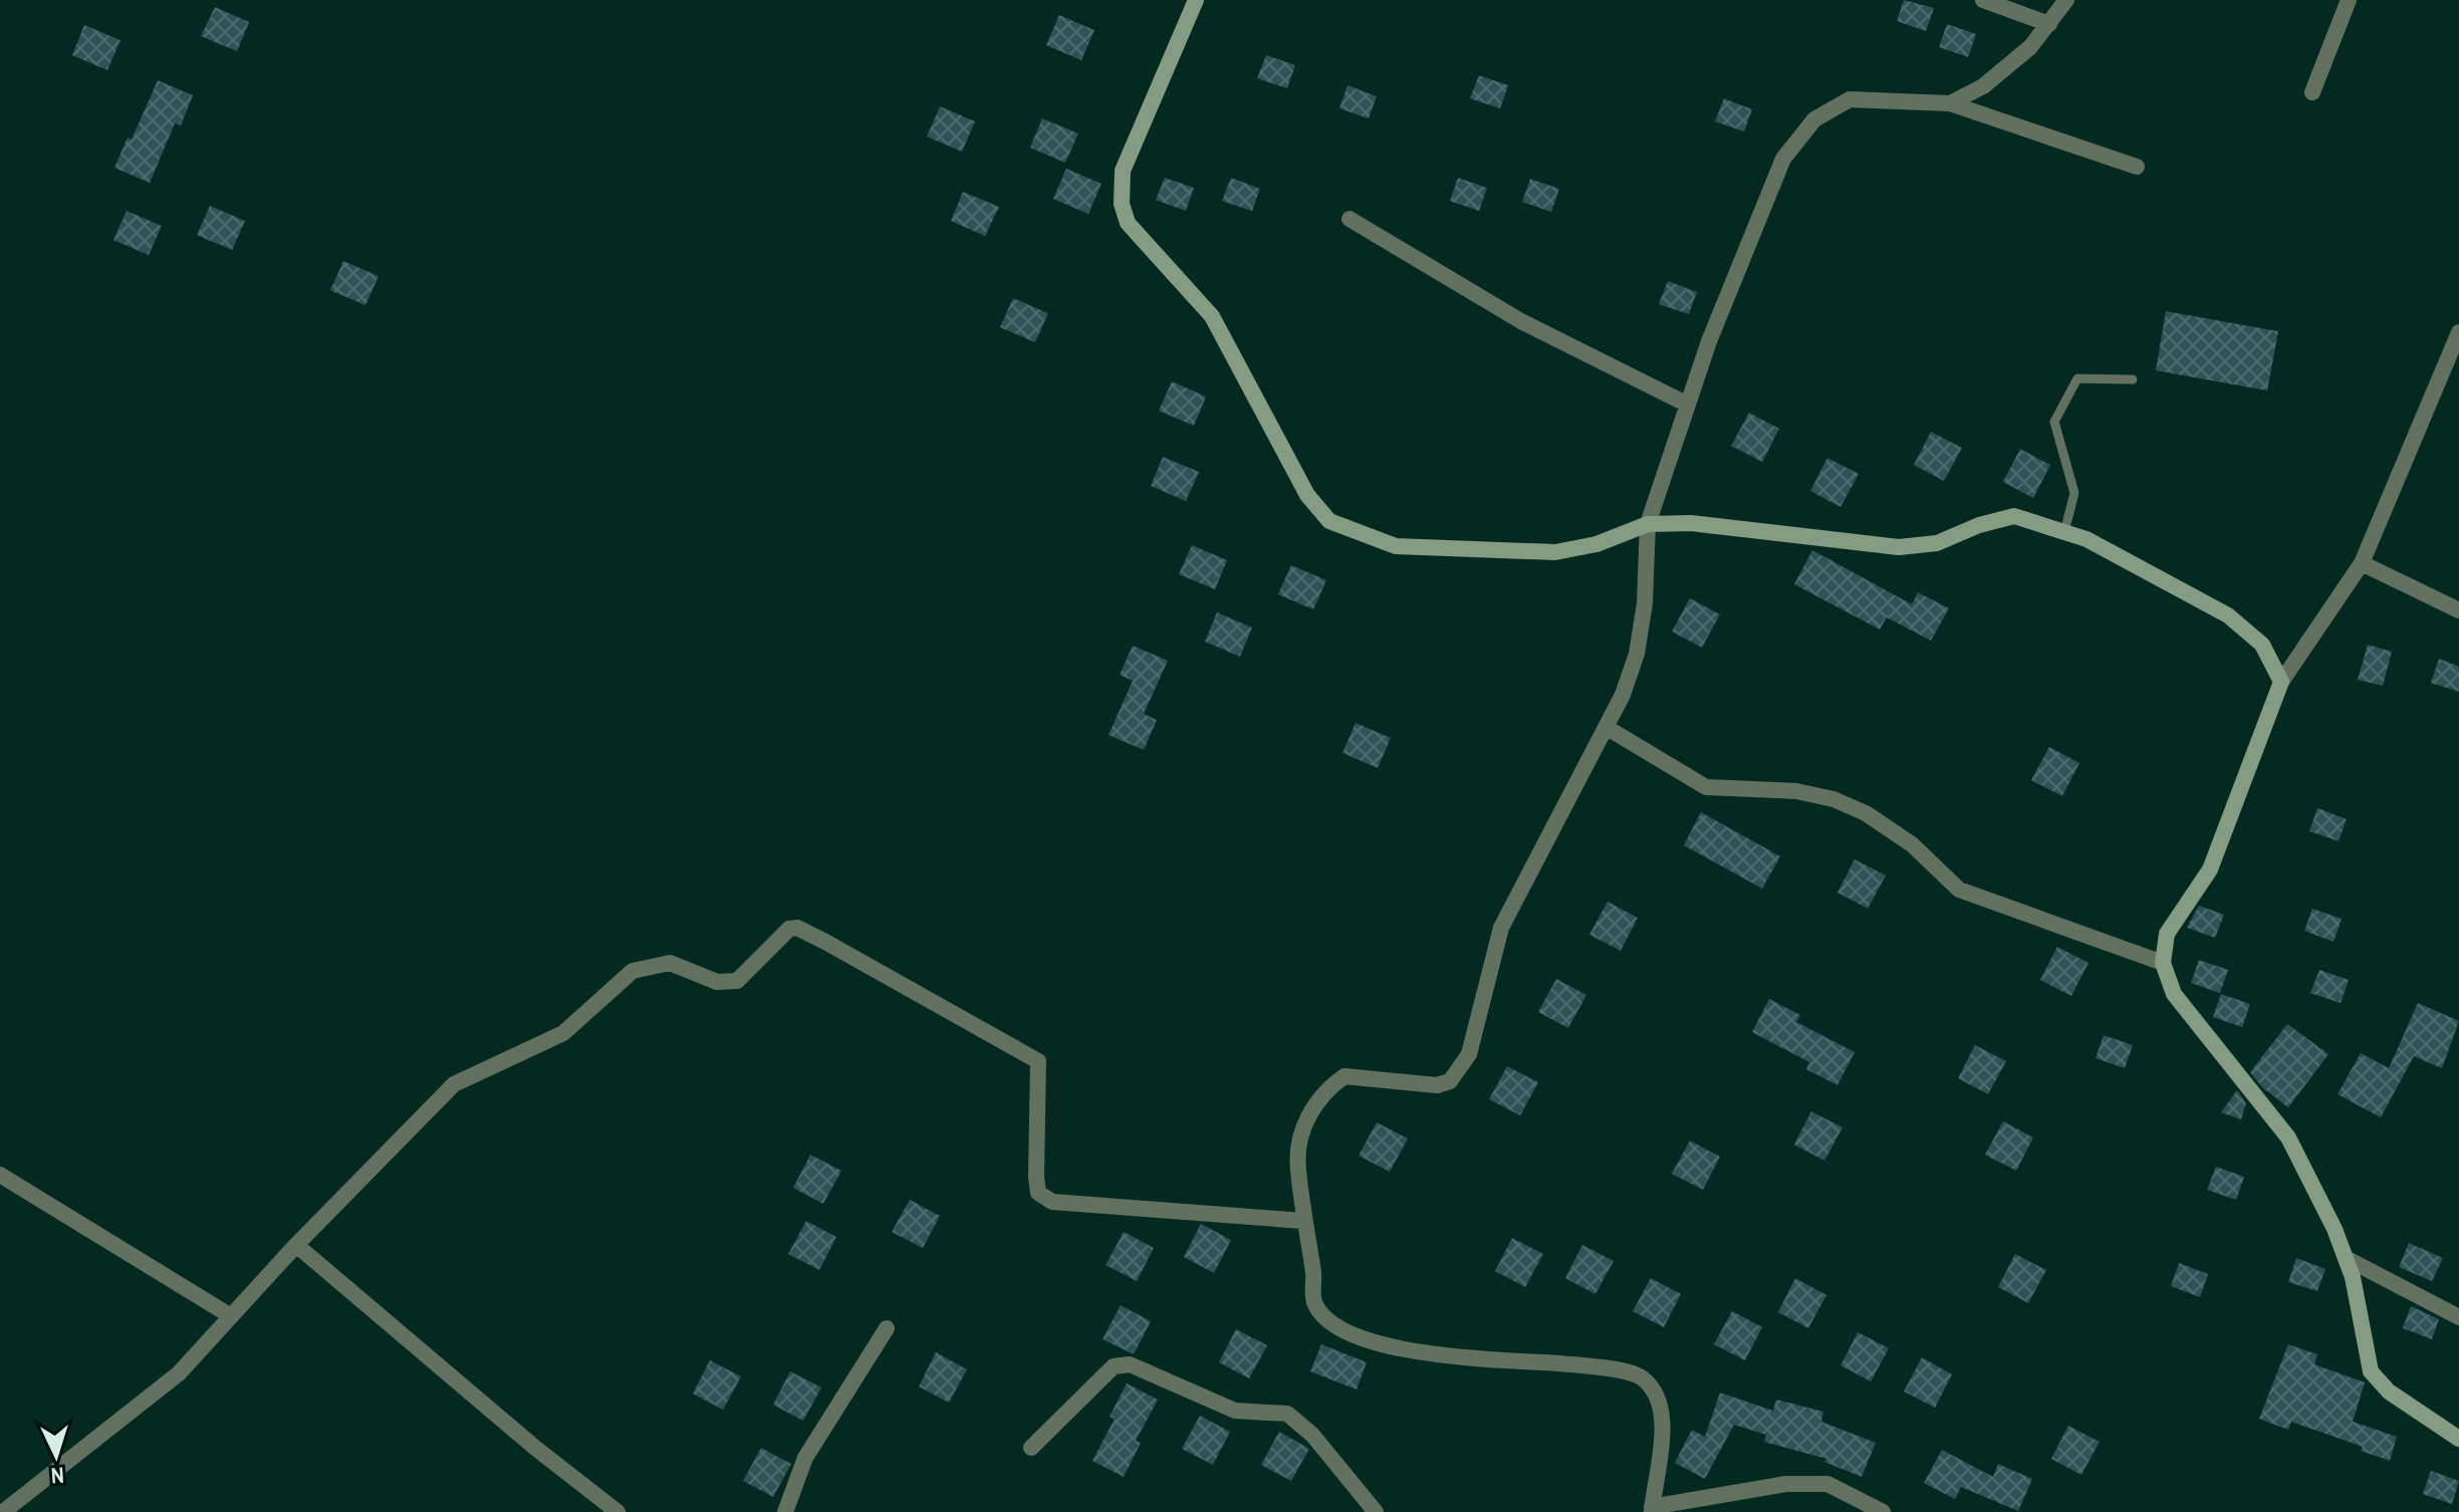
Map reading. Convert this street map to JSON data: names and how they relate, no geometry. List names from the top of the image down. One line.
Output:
{"north":"bottom"}
